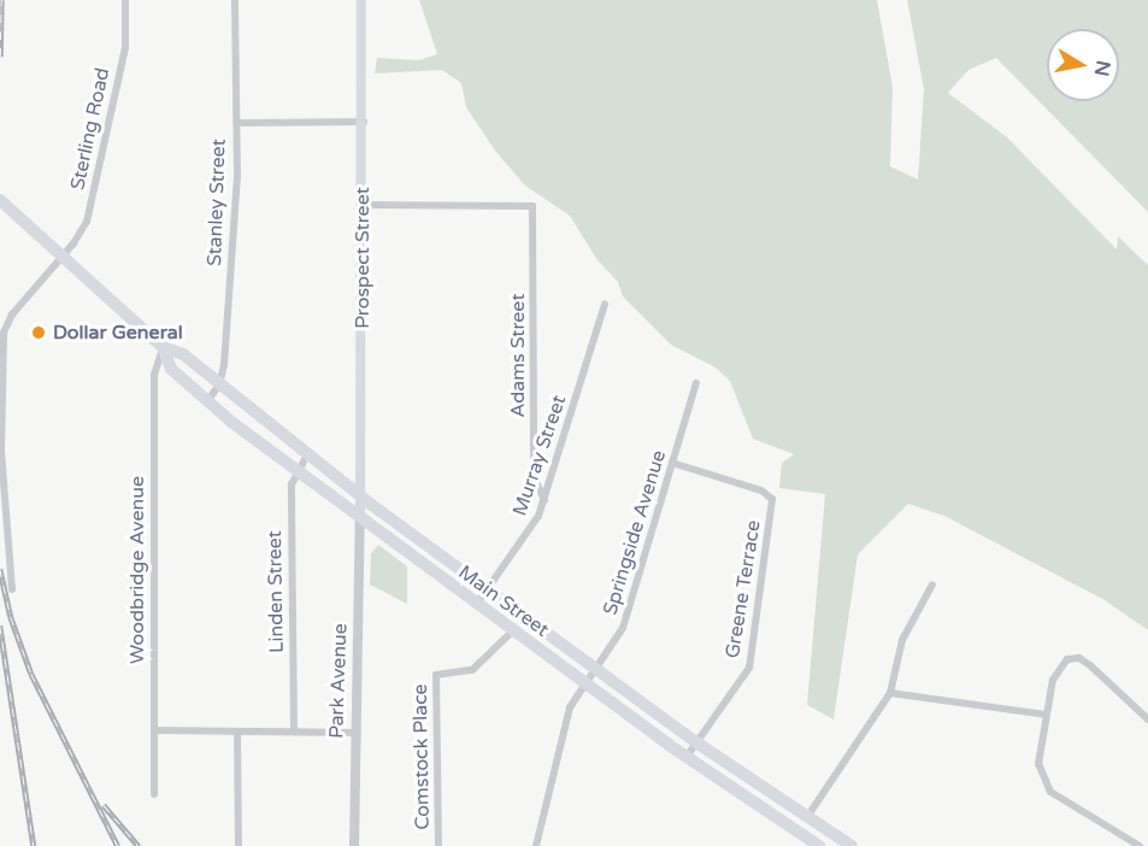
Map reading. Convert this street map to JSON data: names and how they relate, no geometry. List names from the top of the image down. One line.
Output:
{"streets":{"highway":["Main Street"],"main road":["Prospect Street"],"street":["Sterling Road","Stanley Street","Adams Street","Murray Street","Springside Avenue","Woodbridge Avenue","Greene Terrace","Linden Street","Park Avenue","Comstock Place"]},"crossings":[["Sterling Road","Main Street"],["Stanley Street","Main Street"],["Prospect Street","Adams Street"],["Prospect Street","Main Street"],["Prospect Street","Park Avenue"],["Adams Street","Murray Street"],["Murray Street","Main Street"],["Springside Avenue","Greene Terrace"],["Springside Avenue","Main Street"],["Woodbridge Avenue","Main Street"],["Greene Terrace","Main Street"],["Linden Street","Main Street"],["Main Street","Park Avenue"],["Main Street","Comstock Place"]],"places":["Dollar General"],"north":"right"}
